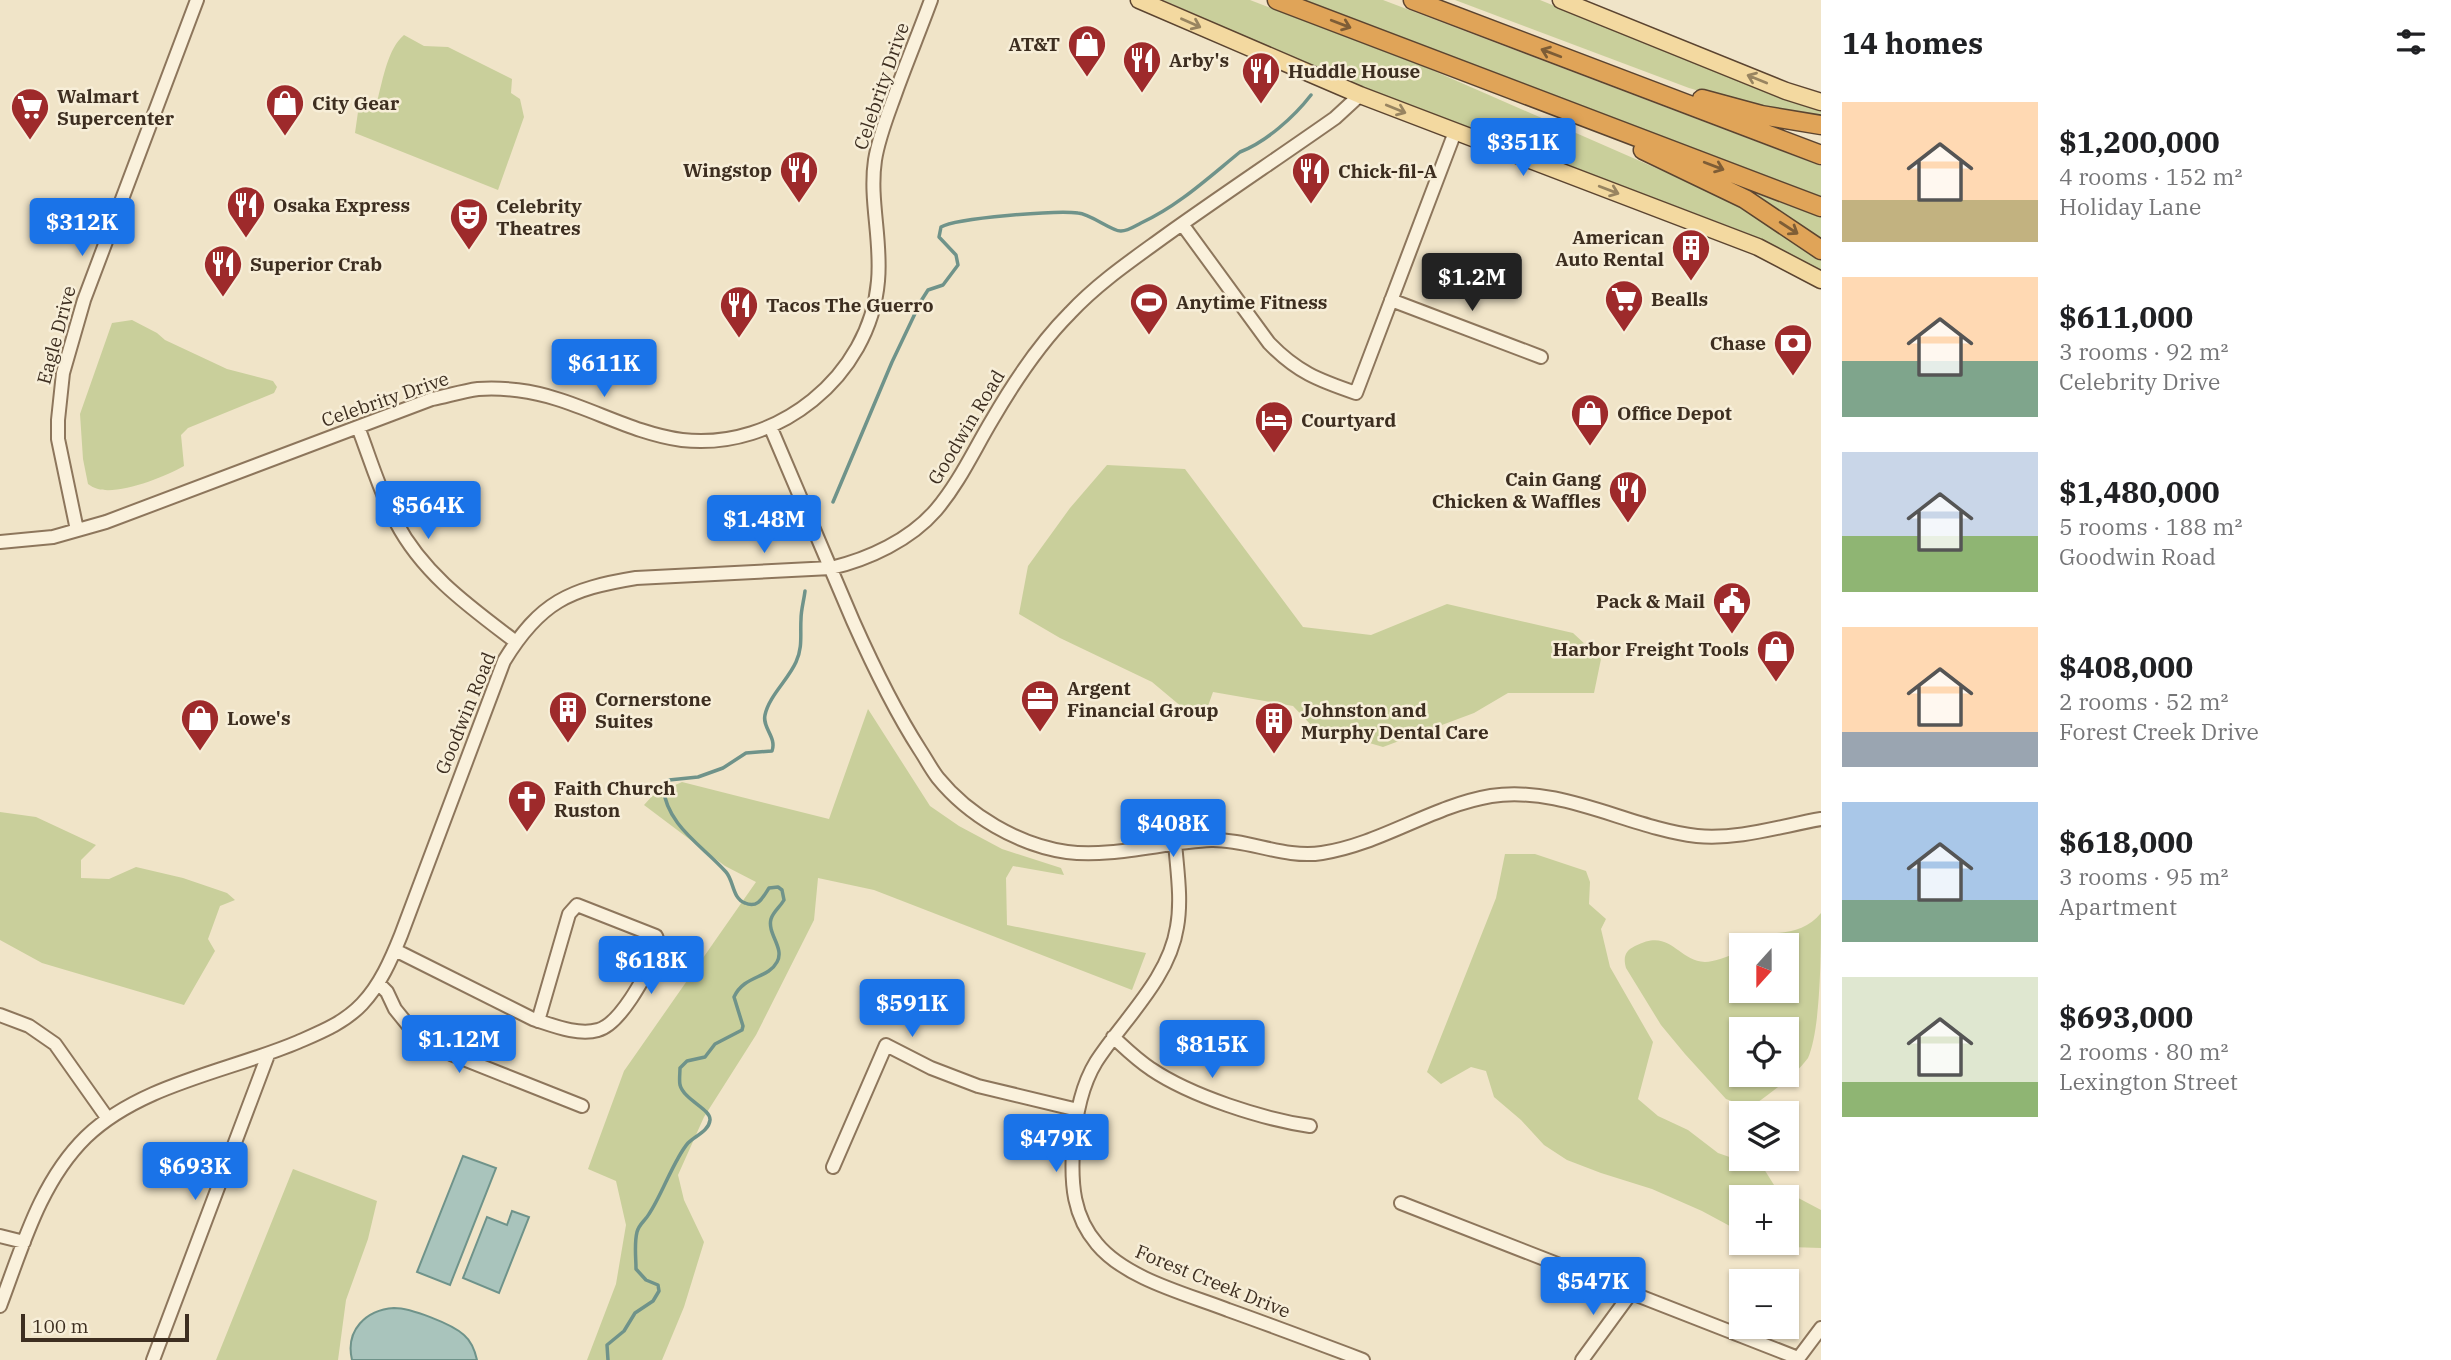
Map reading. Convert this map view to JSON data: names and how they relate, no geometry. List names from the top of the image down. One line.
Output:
{"streets":{"street":["Celebrity Drive","Eagle Drive","Goodwin Road","Forest Creek Drive"]},"crossings":[["Celebrity Drive","Eagle Drive"]],"places":{"shop":["AT&T","City Gear","Office Depot","Harbor Freight Tools","Lowe's"],"restaurant":["Arby's","Huddle House","Wingstop","Chick-fil-A","Osaka Express","Superior Crab","Tacos The Guerro","Cain Gang Chicken & Waffles"],"supermarket":["Walmart Supercenter","Bealls"],"theatre":["Celebrity Theatres"],"building":["American Auto Rental","Cornerstone Suites","Johnston and Murphy Dental Care"],"sports":["Anytime Fitness"],"bank":["Chase"],"hotel":["Courtyard"],"public building":["Pack & Mail"],"office":["Argent Financial Group"],"church":["Faith Church Ruston"]},"scale_bar":"100 m","north":"bottom","page":{"heading":"14 homes","list":[{"name":"$1,200,000","note":"4 rooms · 152 m² · Holiday Lane"},{"name":"$611,000","note":"3 rooms · 92 m² · Celebrity Drive"},{"name":"$1,480,000","note":"5 rooms · 188 m² · Goodwin Road"},{"name":"$408,000","note":"2 rooms · 52 m² · Forest Creek Drive"},{"name":"$618,000","note":"3 rooms · 95 m² · Apartment"},{"name":"$693,000","note":"2 rooms · 80 m² · Lexington Street"}],"price":["$351K","$312K","$1.2M","$611K","$564K","$1.48M","$408K","$618K","$591K","$1.12M","$815K","$479K","$693K","$547K"],"map_buttons":["+","−"],"scale":"100 m"}}
